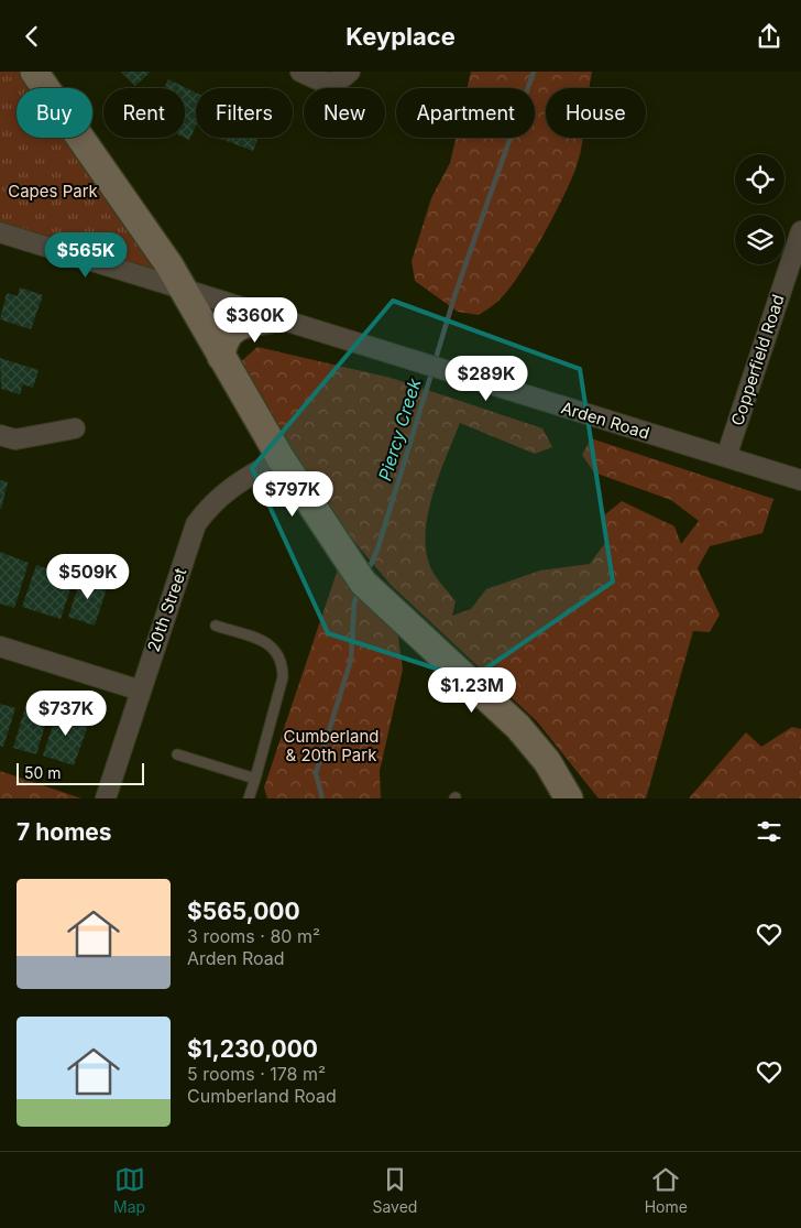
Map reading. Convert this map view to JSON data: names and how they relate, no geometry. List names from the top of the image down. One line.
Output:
{"streets":{"street":["Copperfield Road","Arden Road","20th Street"]},"crossings":[["Copperfield Road","Arden Road"]],"water":["Piercy Creek"],"parks":["Capes Park","Cumberland & 20th Park"],"scale_bar":"50 m","page":{"header":"Keyplace","chip":["Buy","Rent","Filters","New","Apartment","House"],"price":["$565K","$360K","$289K","$797K","$509K","$1.23M","$737K"],"scale":"50 m","heading":"7 homes","list":[{"name":"$565,000","note":"3 rooms · 80 m² · Arden Road"},{"name":"$1,230,000","note":"5 rooms · 178 m² · Cumberland Road"}],"tabs":["Map","Saved","Home"]}}
